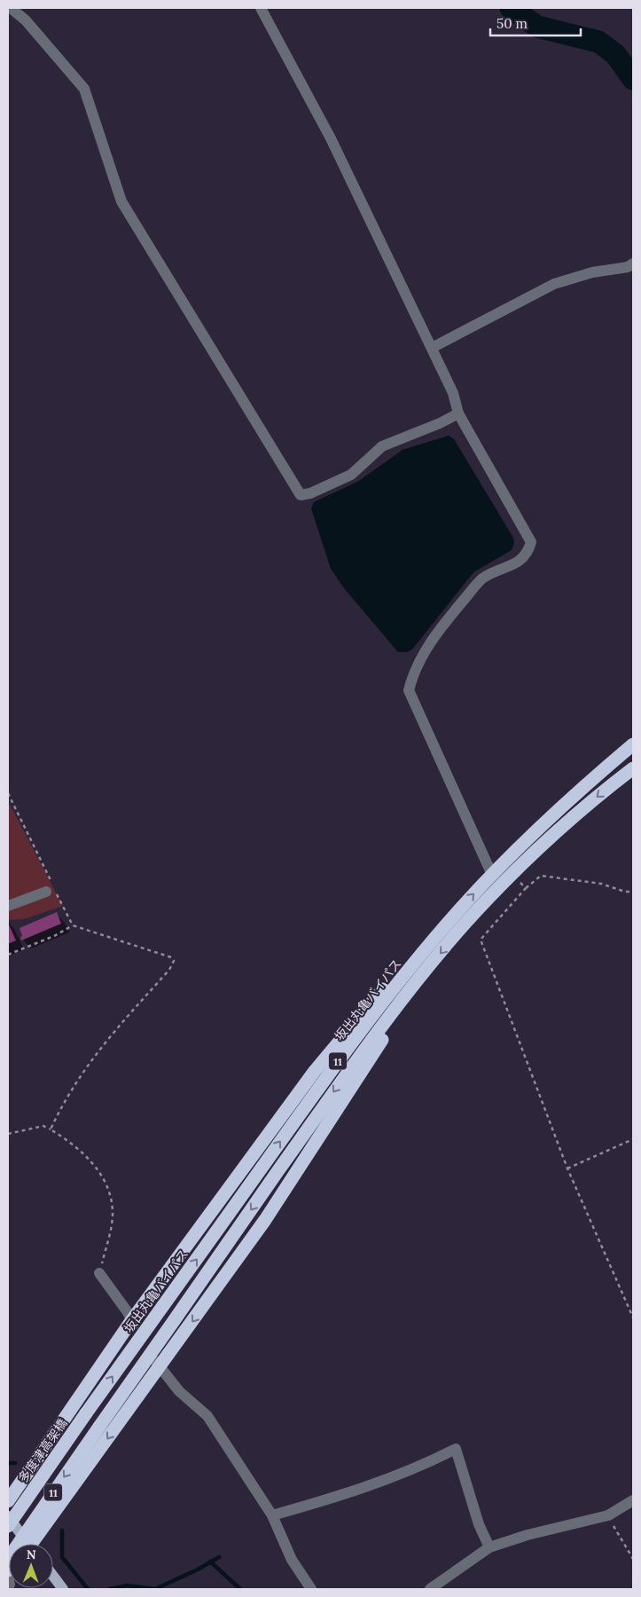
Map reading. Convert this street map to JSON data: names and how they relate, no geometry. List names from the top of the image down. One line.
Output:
{"streets":{"highway":["坂出丸亀バイパス","11","多度津高架橋"]},"crossings":[["坂出丸亀バイパス","多度津高架橋"]],"scale_bar":"50 m","north":"top"}
